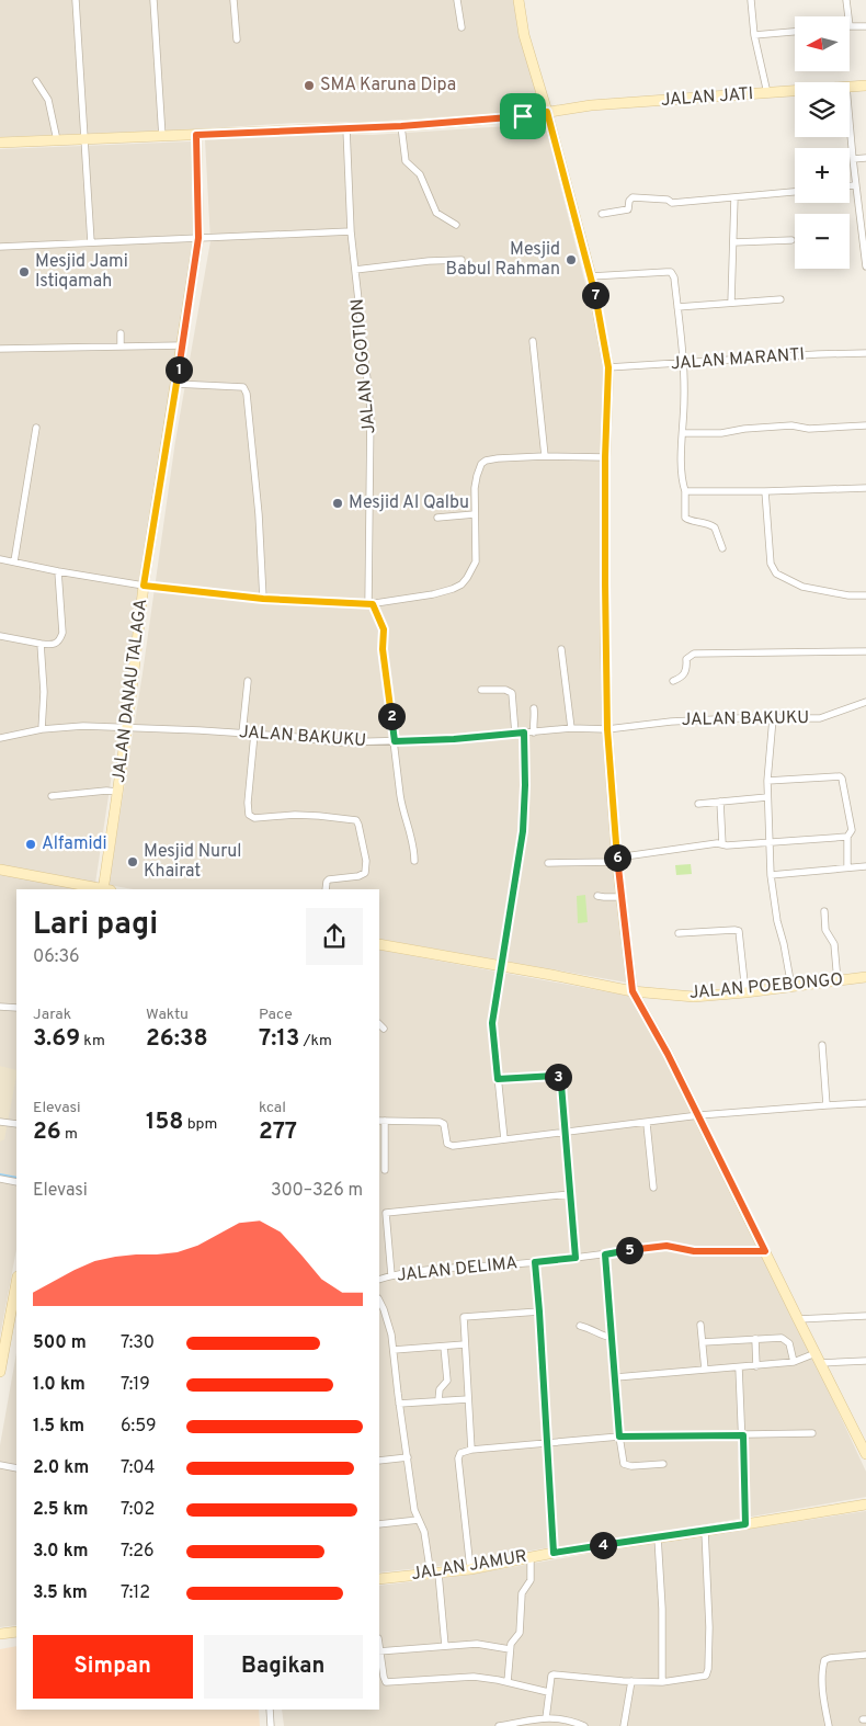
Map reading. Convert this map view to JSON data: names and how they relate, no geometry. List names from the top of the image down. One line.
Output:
{"streets":{"street":["JALAN JATI","JALAN MARANTI","JALAN OGOTION","JALAN DANAU TALAGA","JALAN BAKUKU","JALAN POEBONGO","JALAN DELIMA","JALAN JAMUR"]},"crossings":[["JALAN JATI","JALAN OGOTION"],["JALAN JATI","JALAN DANAU TALAGA"],["JALAN DANAU TALAGA","JALAN BAKUKU"],["JALAN DELIMA","JALAN JAMUR"]],"places":["SMA Karuna Dipa","Mesjid Babul Rahman","Mesjid Jami Istiqamah","Mesjid Al Qalbu","Alfamidi","Mesjid Nurul Khairat"],"north":"left","page":{"map_buttons":["+","−"],"pins":["7","1","2","6","3","5","4"],"heading":["Lari pagi","06:36"],"stats":[["Jarak","3.69 km"],["Waktu","26:38"],["Pace","7:13 /km"],["Elevasi","26 m"],["158 bpm"],["kcal","277"]],"chart":["Elevasi","300–326 m"],"list":[{"name":"500 m","note":"7:30"},{"name":"1.0 km","note":"7:19"},{"name":"1.5 km","note":"6:59"},{"name":"2.0 km","note":"7:04"},{"name":"2.5 km","note":"7:02"},{"name":"3.0 km","note":"7:26"},{"name":"3.5 km","note":"7:12"}],"buttons":["Simpan","Bagikan"]}}
